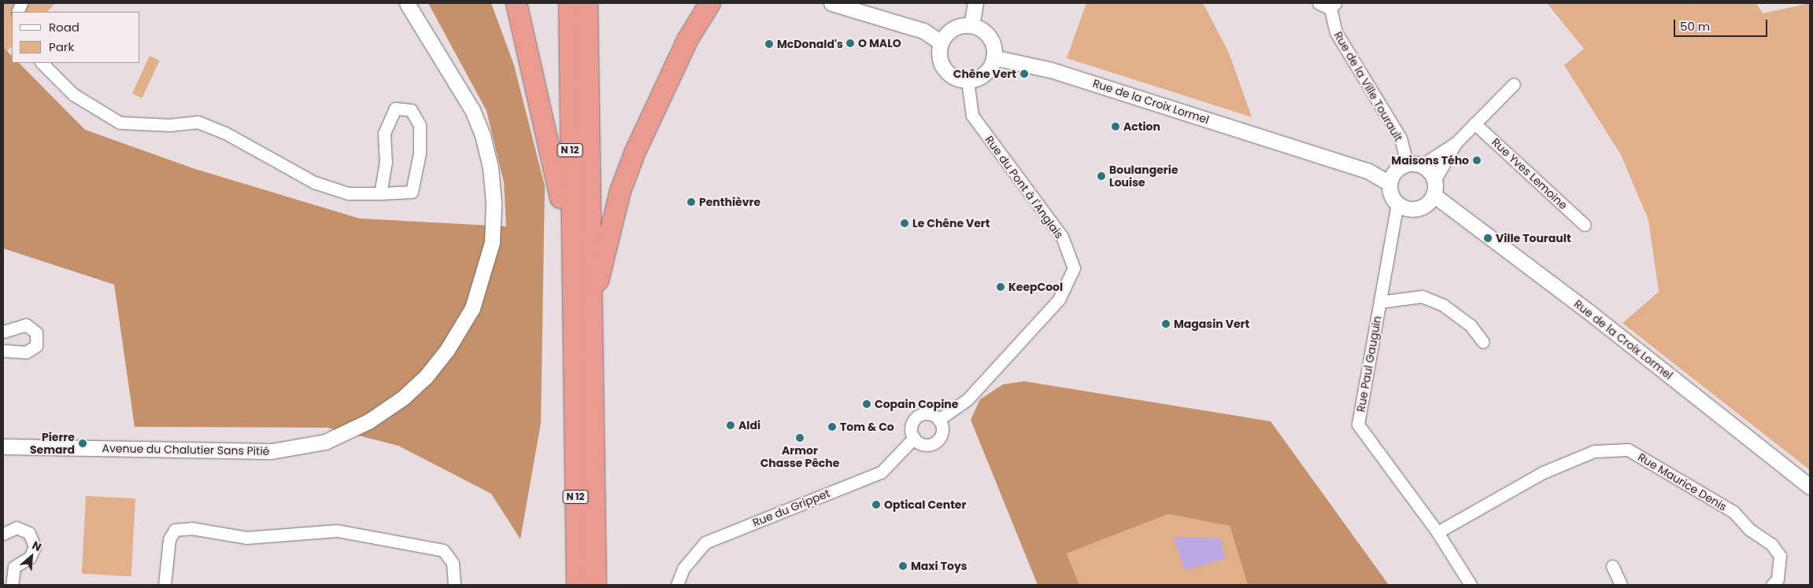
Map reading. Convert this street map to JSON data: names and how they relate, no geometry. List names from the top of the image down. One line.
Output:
{"streets":{"highway":["N 12"],"street":["Rue de la Ville Tourault","Rue de la Croix Lormel","Rue Yves Lemoine","Rue du Pont à l'Anglais","Rue Paul Gauguin","Avenue du Chalutier Sans Pitié","Rue Maurice Denis","Rue du Grippet"]},"crossings":[["Rue de la Ville Tourault","Rue de la Croix Lormel"],["Rue de la Ville Tourault","Rue Paul Gauguin"],["Rue de la Croix Lormel","Rue du Pont à l'Anglais"],["Rue de la Croix Lormel","Rue Paul Gauguin"],["Rue du Pont à l'Anglais","Rue du Grippet"],["Rue Paul Gauguin","Rue Maurice Denis"]],"places":["O MALO","McDonald's","Chêne Vert","Action","Maisons Tého","Boulangerie Louise","Penthièvre","Le Chêne Vert","Ville Tourault","KeepCool","Magasin Vert","Copain Copine","Aldi","Tom & Co","Armor Chasse Pêche","Pierre Semard","Optical Center","Maxi Toys"],"legend":["Road","Park"],"scale_bar":"50 m","north":"top right"}
